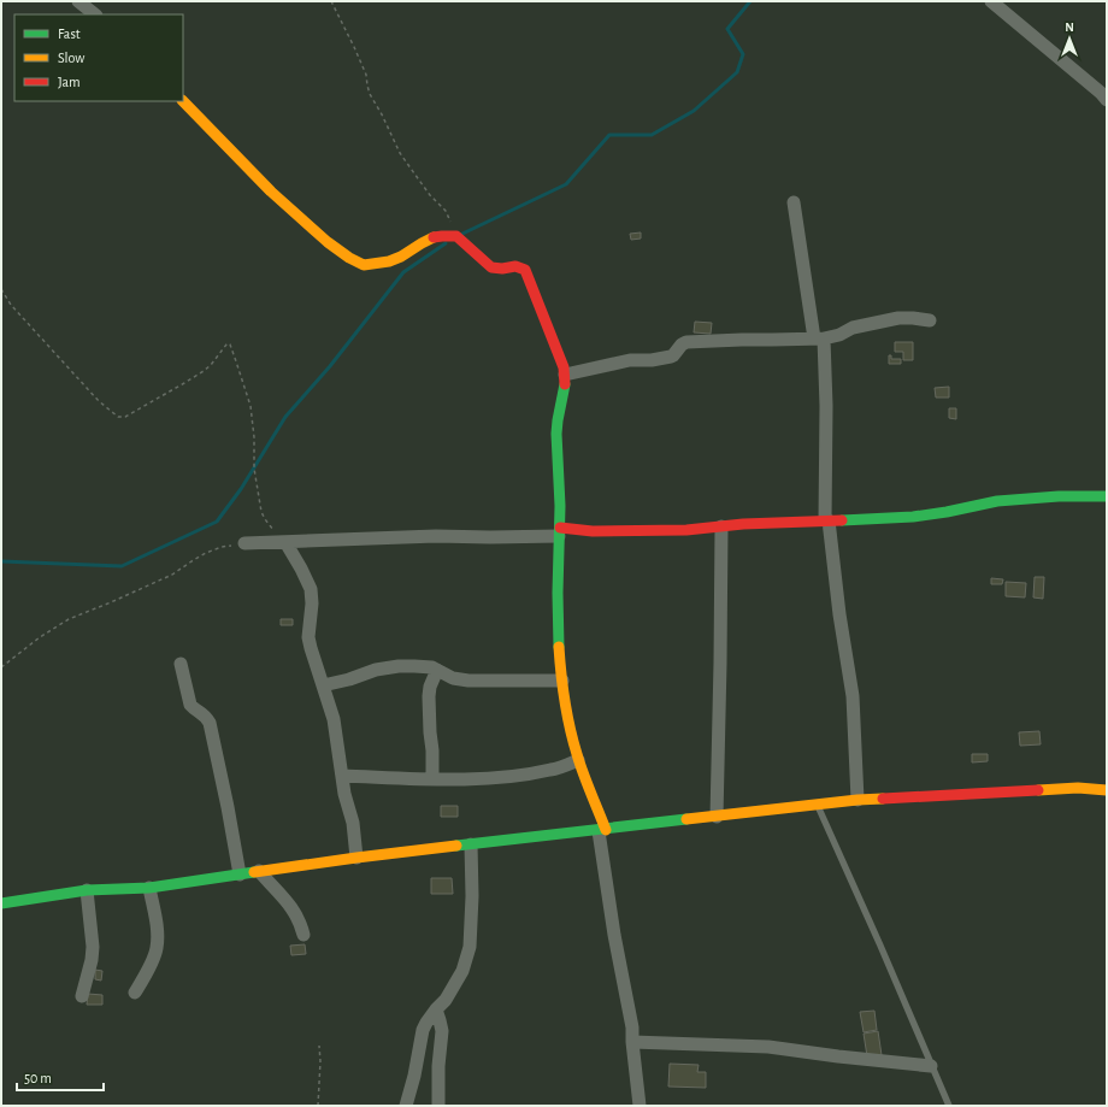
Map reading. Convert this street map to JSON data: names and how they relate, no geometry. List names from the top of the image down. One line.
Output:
{"legend":["Fast","Slow","Jam"],"scale_bar":"50 m","north":"top"}
